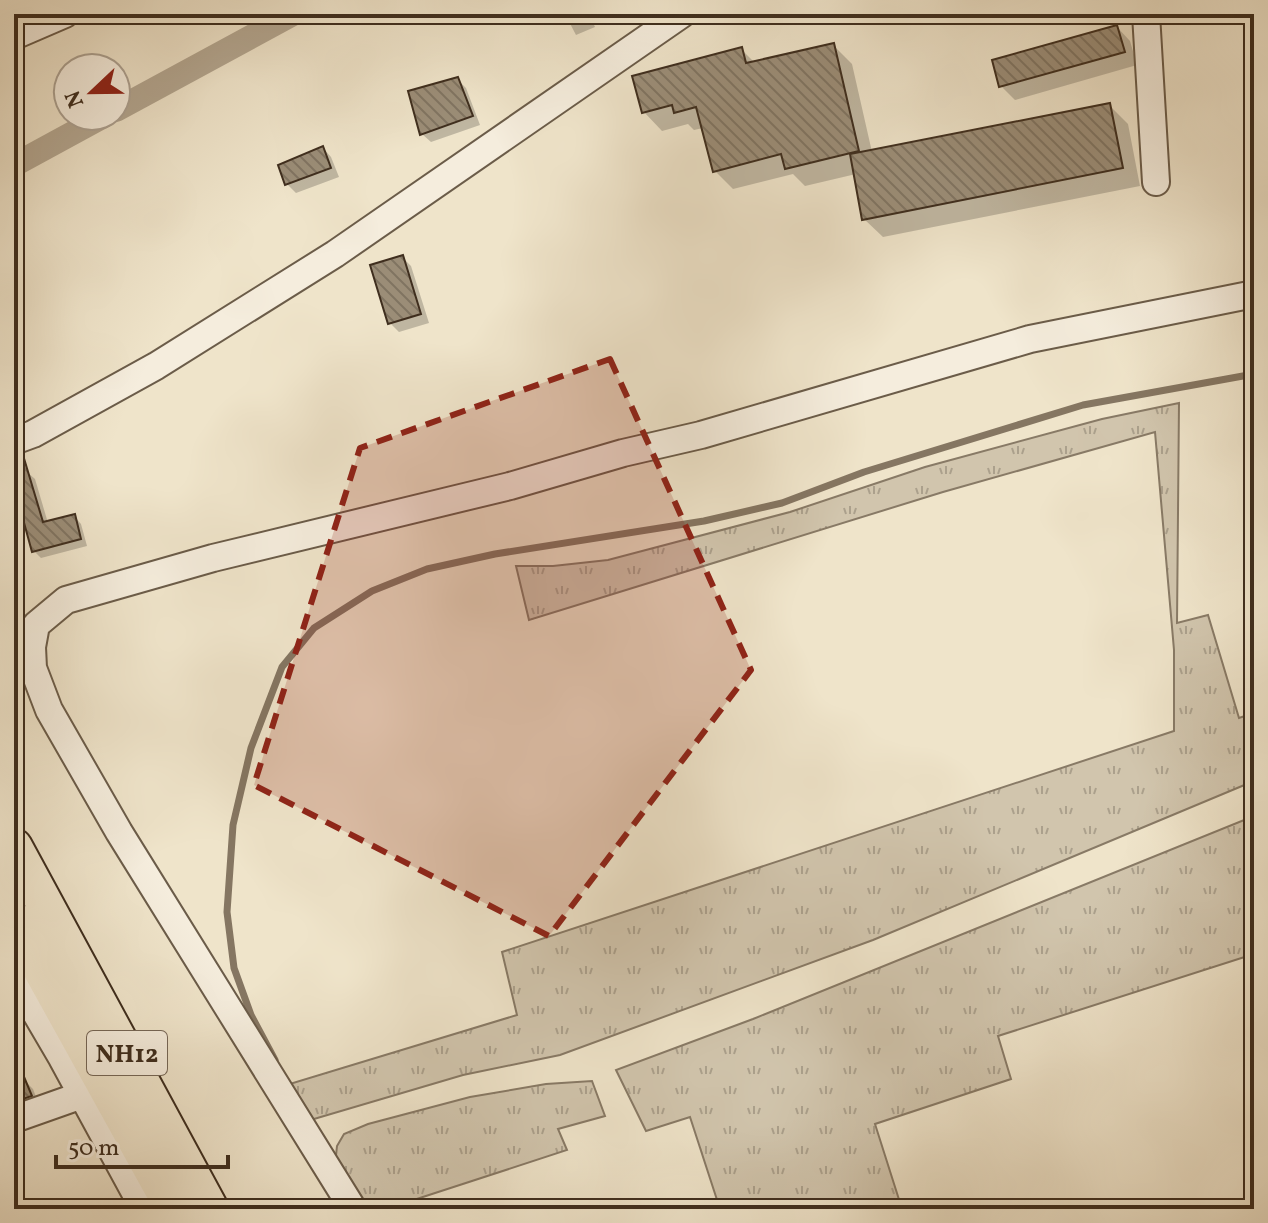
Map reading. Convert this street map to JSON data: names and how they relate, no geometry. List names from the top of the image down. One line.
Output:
{"streets":{"highway":["NH12"]},"scale_bar":"50 m","north":"left"}
